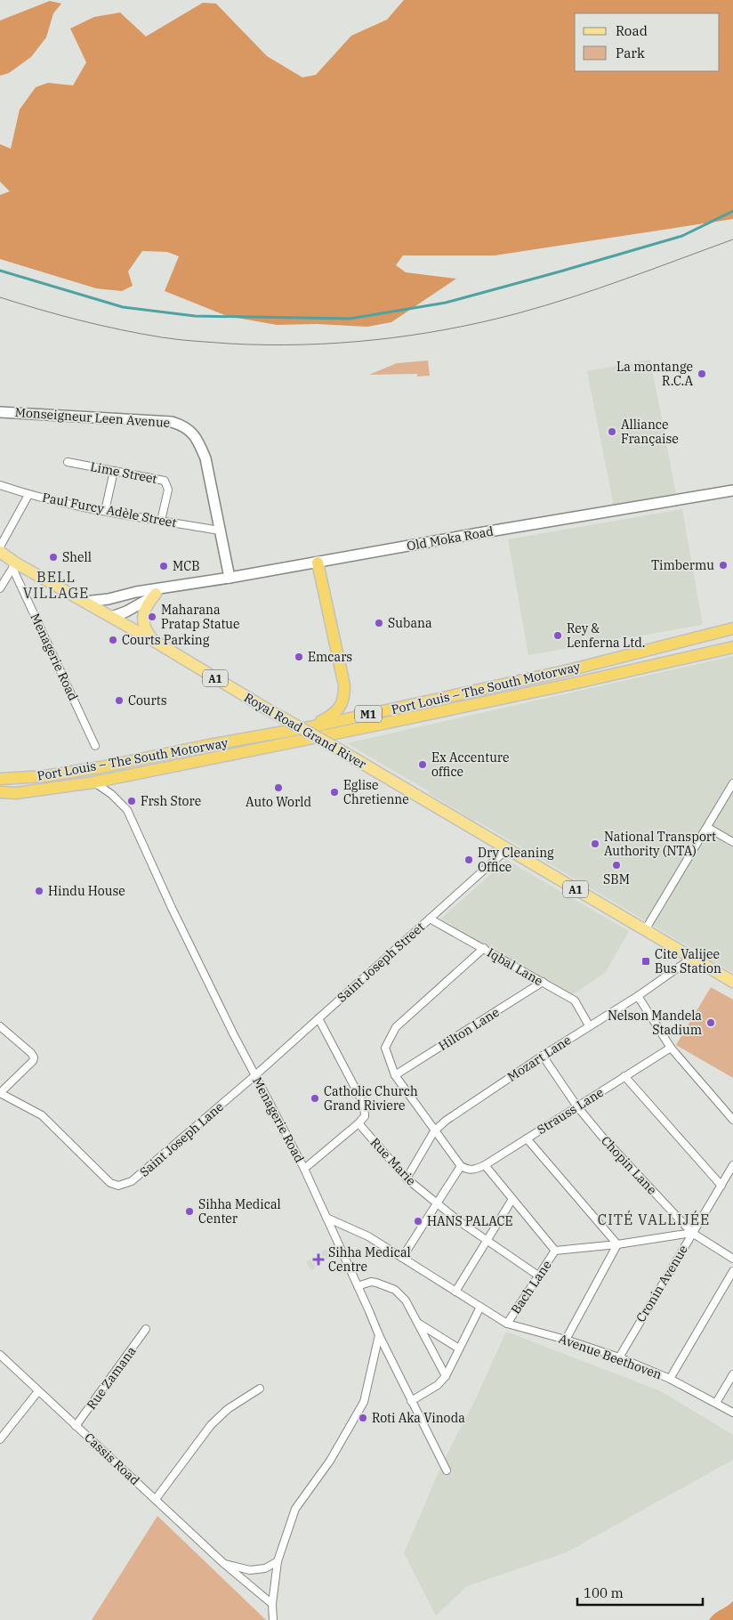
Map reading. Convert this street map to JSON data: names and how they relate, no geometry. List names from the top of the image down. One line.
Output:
{"streets":{"highway":["Port Louis – The South Motorway","M1"],"main road":["Monseigneur Leen Avenue","Old Moka Road","A1","Royal Road Grand River"],"street":["Lime Street","Paul Furcy Adèle Street","Menagerie Road","Saint Joseph Street","Iqbal Lane","Hilton Lane","Mozart Lane","Strauss Lane","Saint Joseph Lane","Rue Marie","Chopin Lane","Cronin Avenue","Bach Lane","Avenue Beethoven","Rue Zamana","Cassis Road"]},"crossings":[["Monseigneur Leen Avenue","Paul Furcy Adèle Street"],["Monseigneur Leen Avenue","Old Moka Road"],["Lime Street","Paul Furcy Adèle Street"],["Old Moka Road","Royal Road Grand River"],["Menagerie Road","A1"],["Menagerie Road","Port Louis – The South Motorway"],["Menagerie Road","Royal Road Grand River"],["Menagerie Road","Saint Joseph Street"],["Menagerie Road","Saint Joseph Lane"],["Menagerie Road","Avenue Beethoven"],["A1","Royal Road Grand River"],["Royal Road Grand River","Saint Joseph Street"],["Royal Road Grand River","Mozart Lane"],["Saint Joseph Street","Iqbal Lane"],["Saint Joseph Street","Saint Joseph Lane"],["Iqbal Lane","Hilton Lane"],["Iqbal Lane","Mozart Lane"],["Mozart Lane","Rue Marie"],["Mozart Lane","Chopin Lane"],["Strauss Lane","Chopin Lane"],["Rue Marie","Bach Lane"],["Chopin Lane","Cronin Avenue"],["Cronin Avenue","Avenue Beethoven"],["Bach Lane","Avenue Beethoven"],["Rue Zamana","Cassis Road"]],"districts":["BELL VILLAGE","CITÉ VALLIJÉE"],"places":{"other":["La montange R.C.A","Alliance Française","Shell","Timbermu","MCB","Maharana Pratap Statue","Subana","Rey & Lenferna Ltd.","Courts Parking","Emcars","Courts","Ex Accenture office","Auto World","Eglise Chretienne","Frsh Store","National Transport Authority (NTA)","Dry Cleaning Office","SBM","Hindu House","Nelson Mandela Stadium","Catholic Church Grand Riviere","Sihha Medical Center","HANS PALACE","Roti Aka Vinoda"],"transit":["Cite Valijee Bus Station"],"health":["Sihha Medical Centre"]},"legend":["Road","Park"],"scale_bar":"100 m"}
